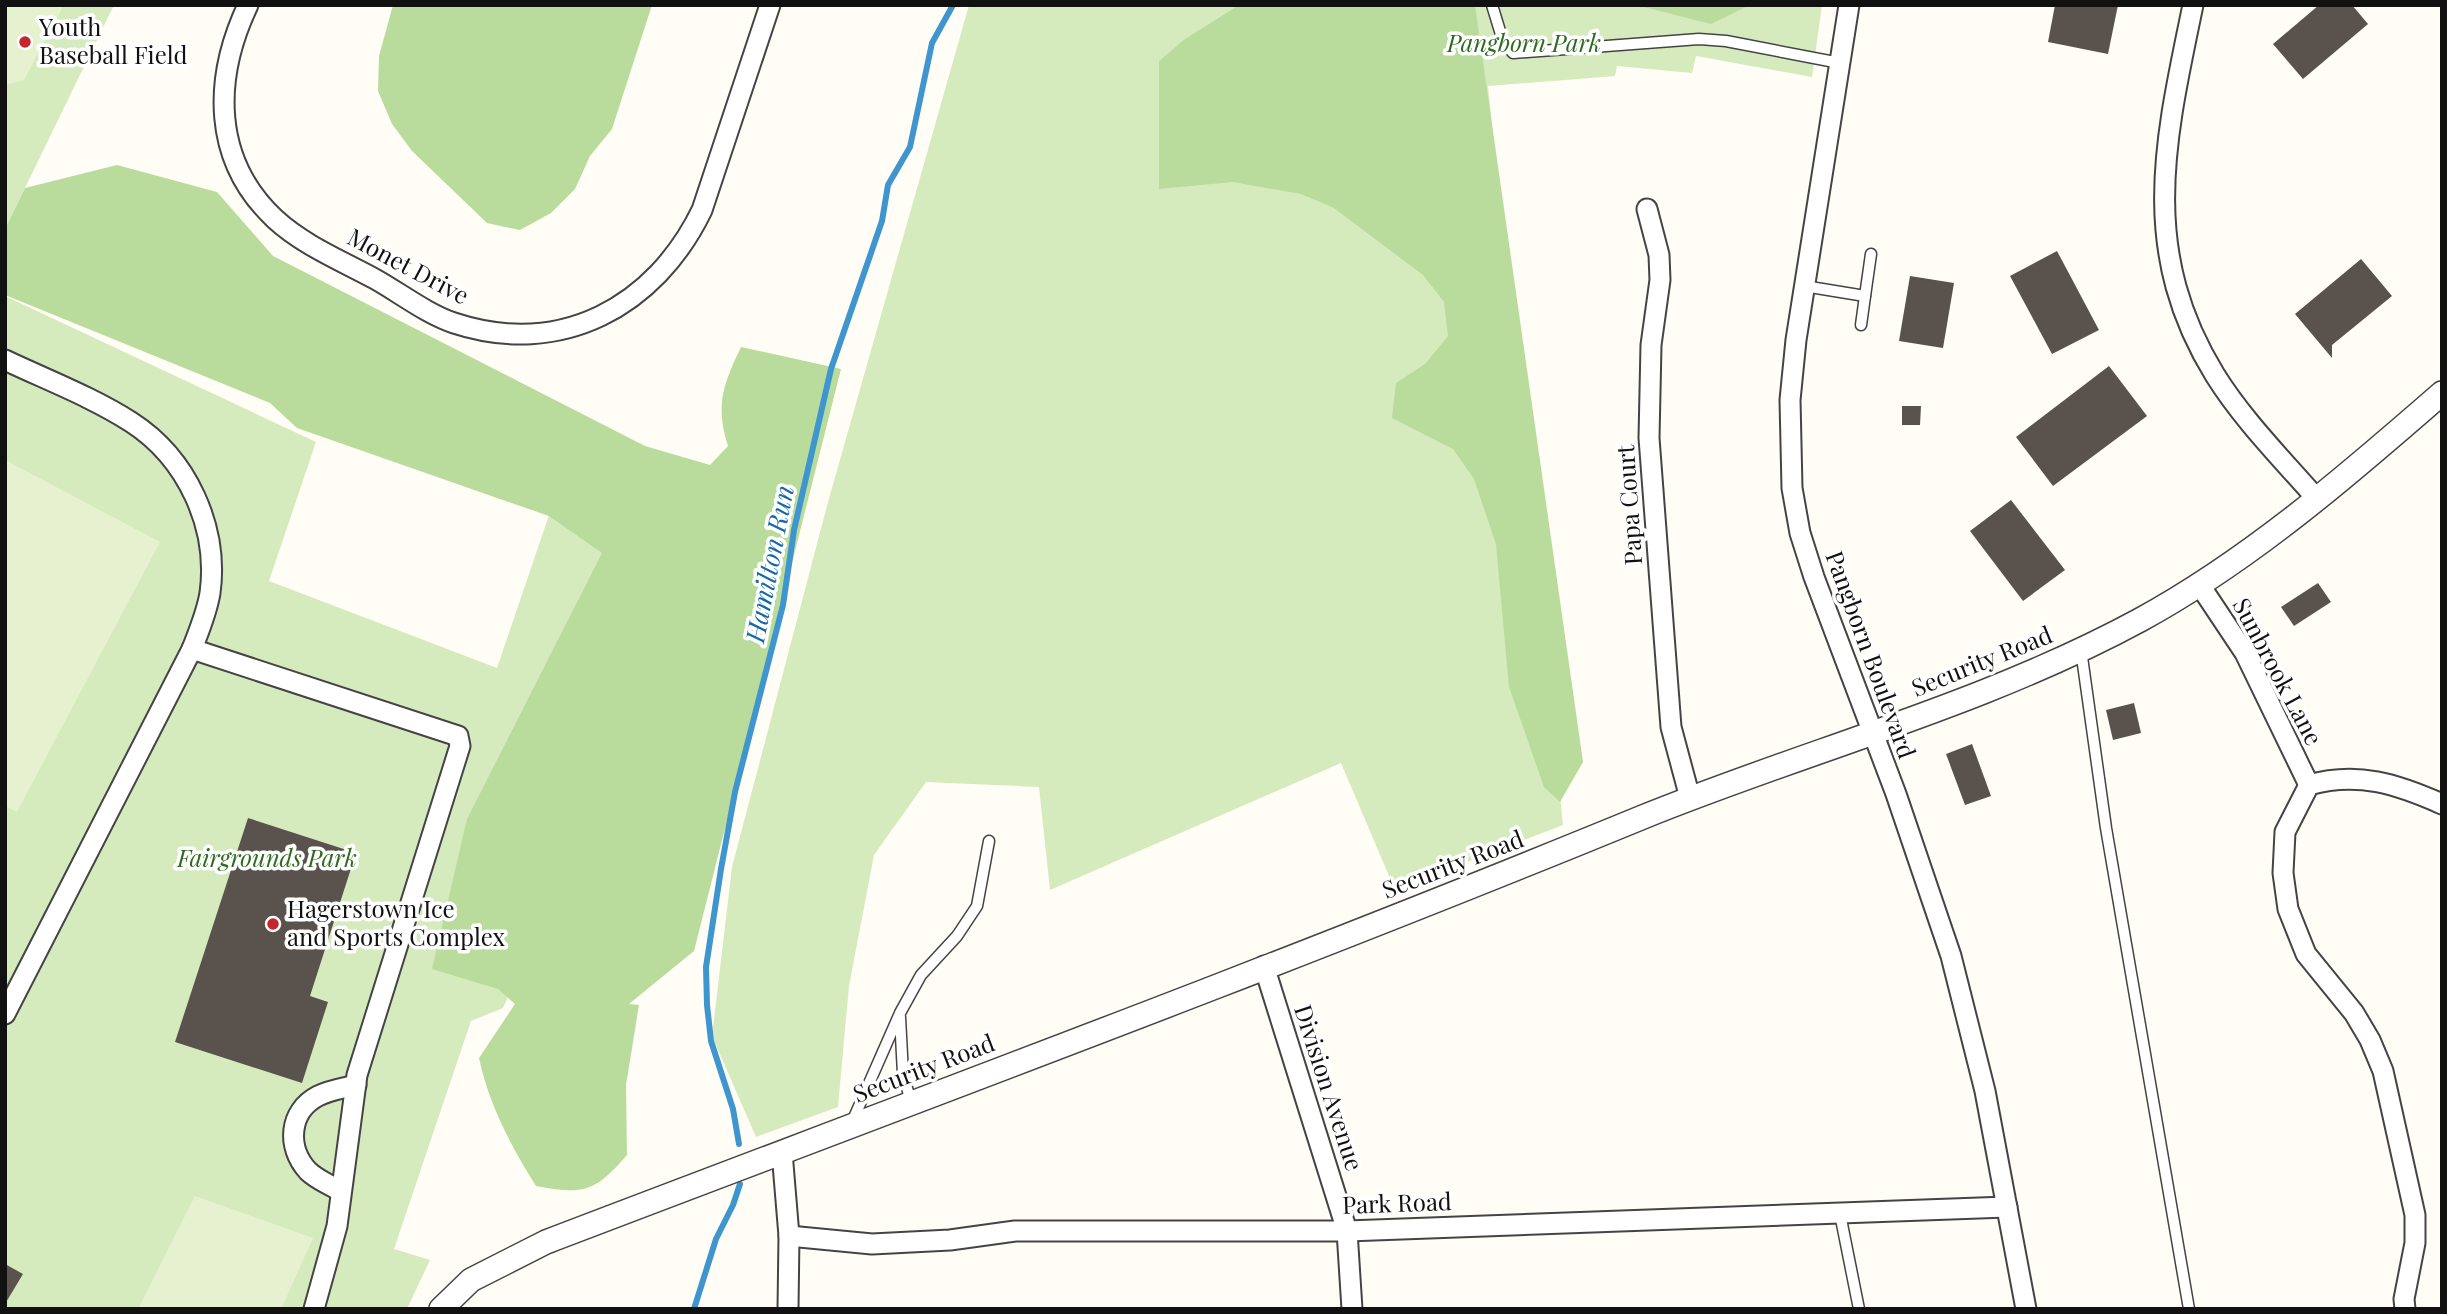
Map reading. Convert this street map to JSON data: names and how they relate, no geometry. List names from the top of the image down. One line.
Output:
{"streets":{"street":["Monet Drive","Papa Court","Pangborn Boulevard","Security Road","Sunbrook Lane","Division Avenue","Park Road"]},"crossings":[["Papa Court","Security Road"],["Pangborn Boulevard","Security Road"],["Pangborn Boulevard","Park Road"],["Security Road","Sunbrook Lane"],["Security Road","Division Avenue"],["Division Avenue","Park Road"]],"water":["Hamilton Run"],"parks":["Pangborn Park","Fairgrounds Park"],"places":["Youth Baseball Field","Hagerstown Ice and Sports Complex"]}
